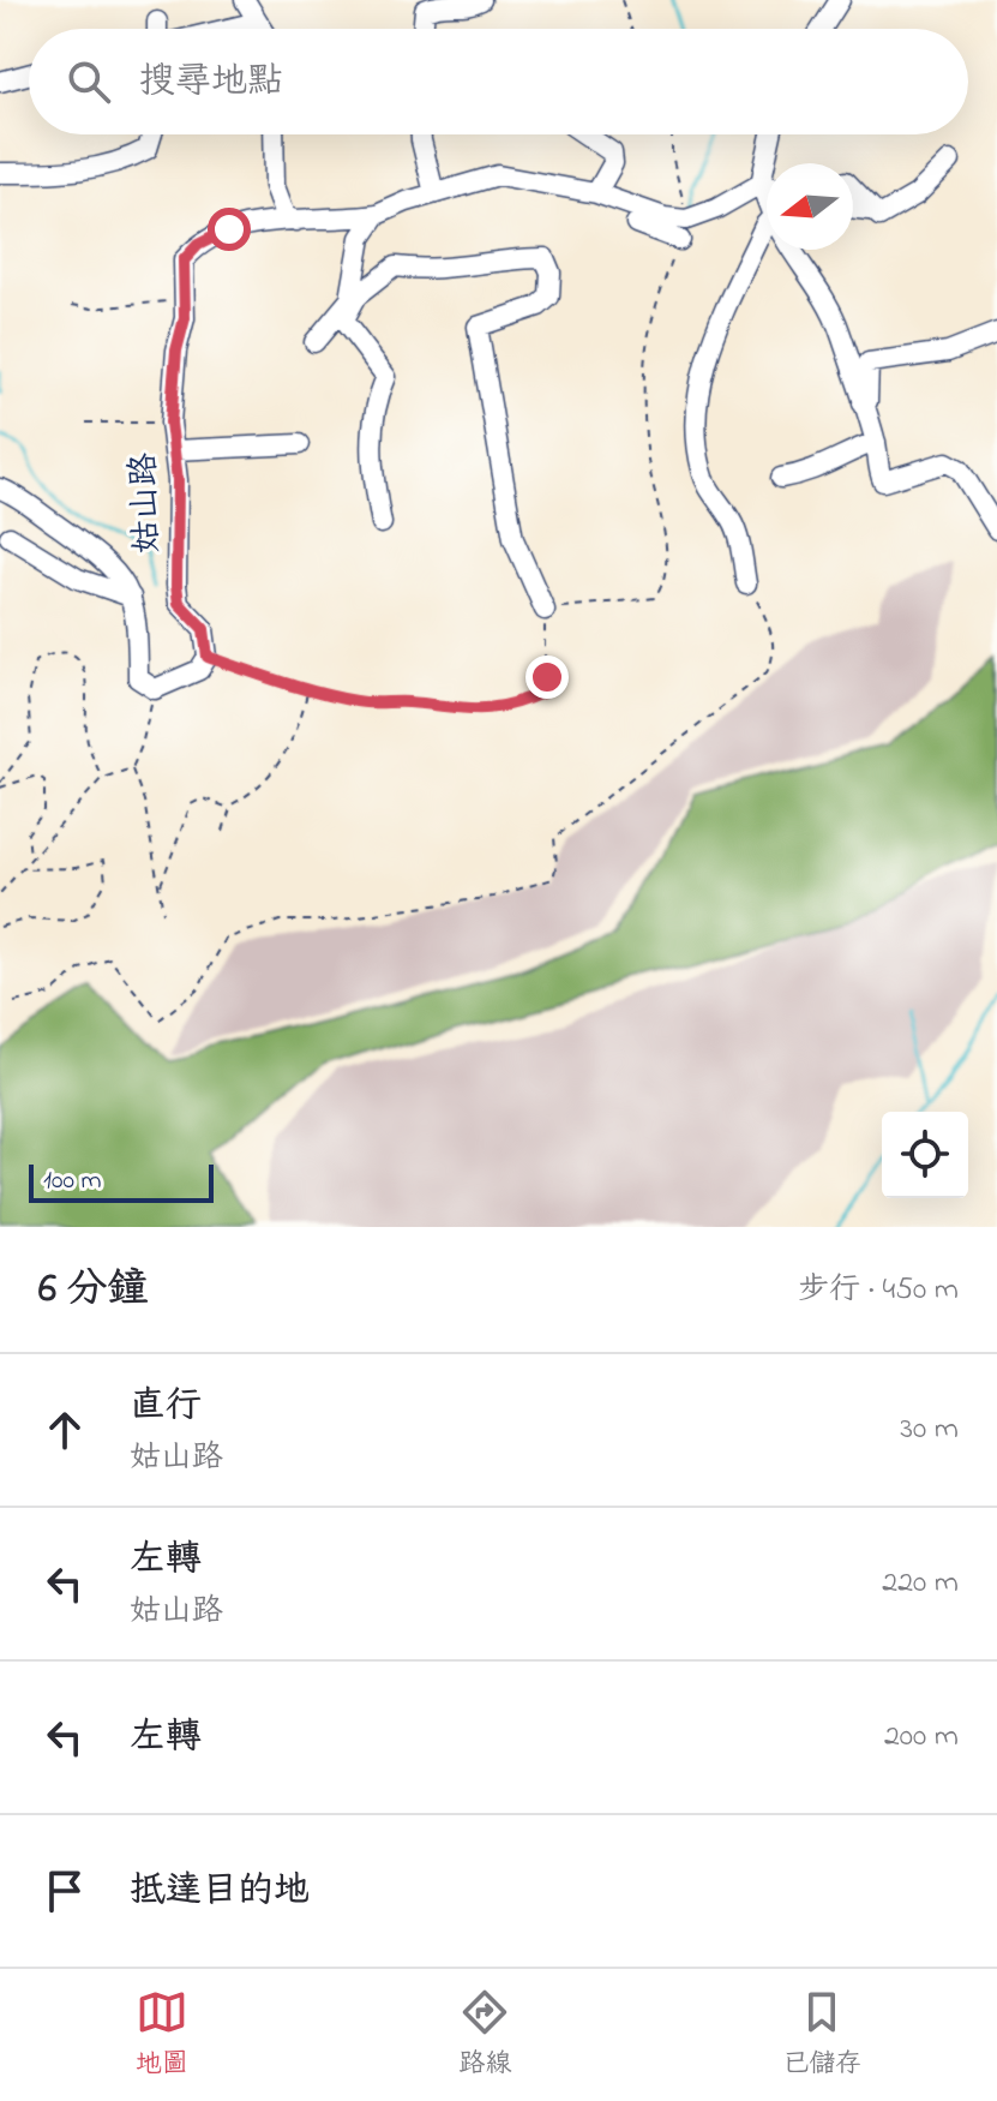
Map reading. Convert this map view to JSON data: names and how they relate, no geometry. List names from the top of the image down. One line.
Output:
{"streets":{"street":["姑山路"]},"scale_bar":"100 m","north":"left","page":{"search":"搜尋地點","scale":"100 m","heading":["6 分鐘","步行 · 450 m"],"list":[["直行","姑山路","30 m"],["左轉","姑山路","220 m"],["左轉","200 m"],"抵達目的地"],"nav":["地圖","路線","已儲存"]}}
